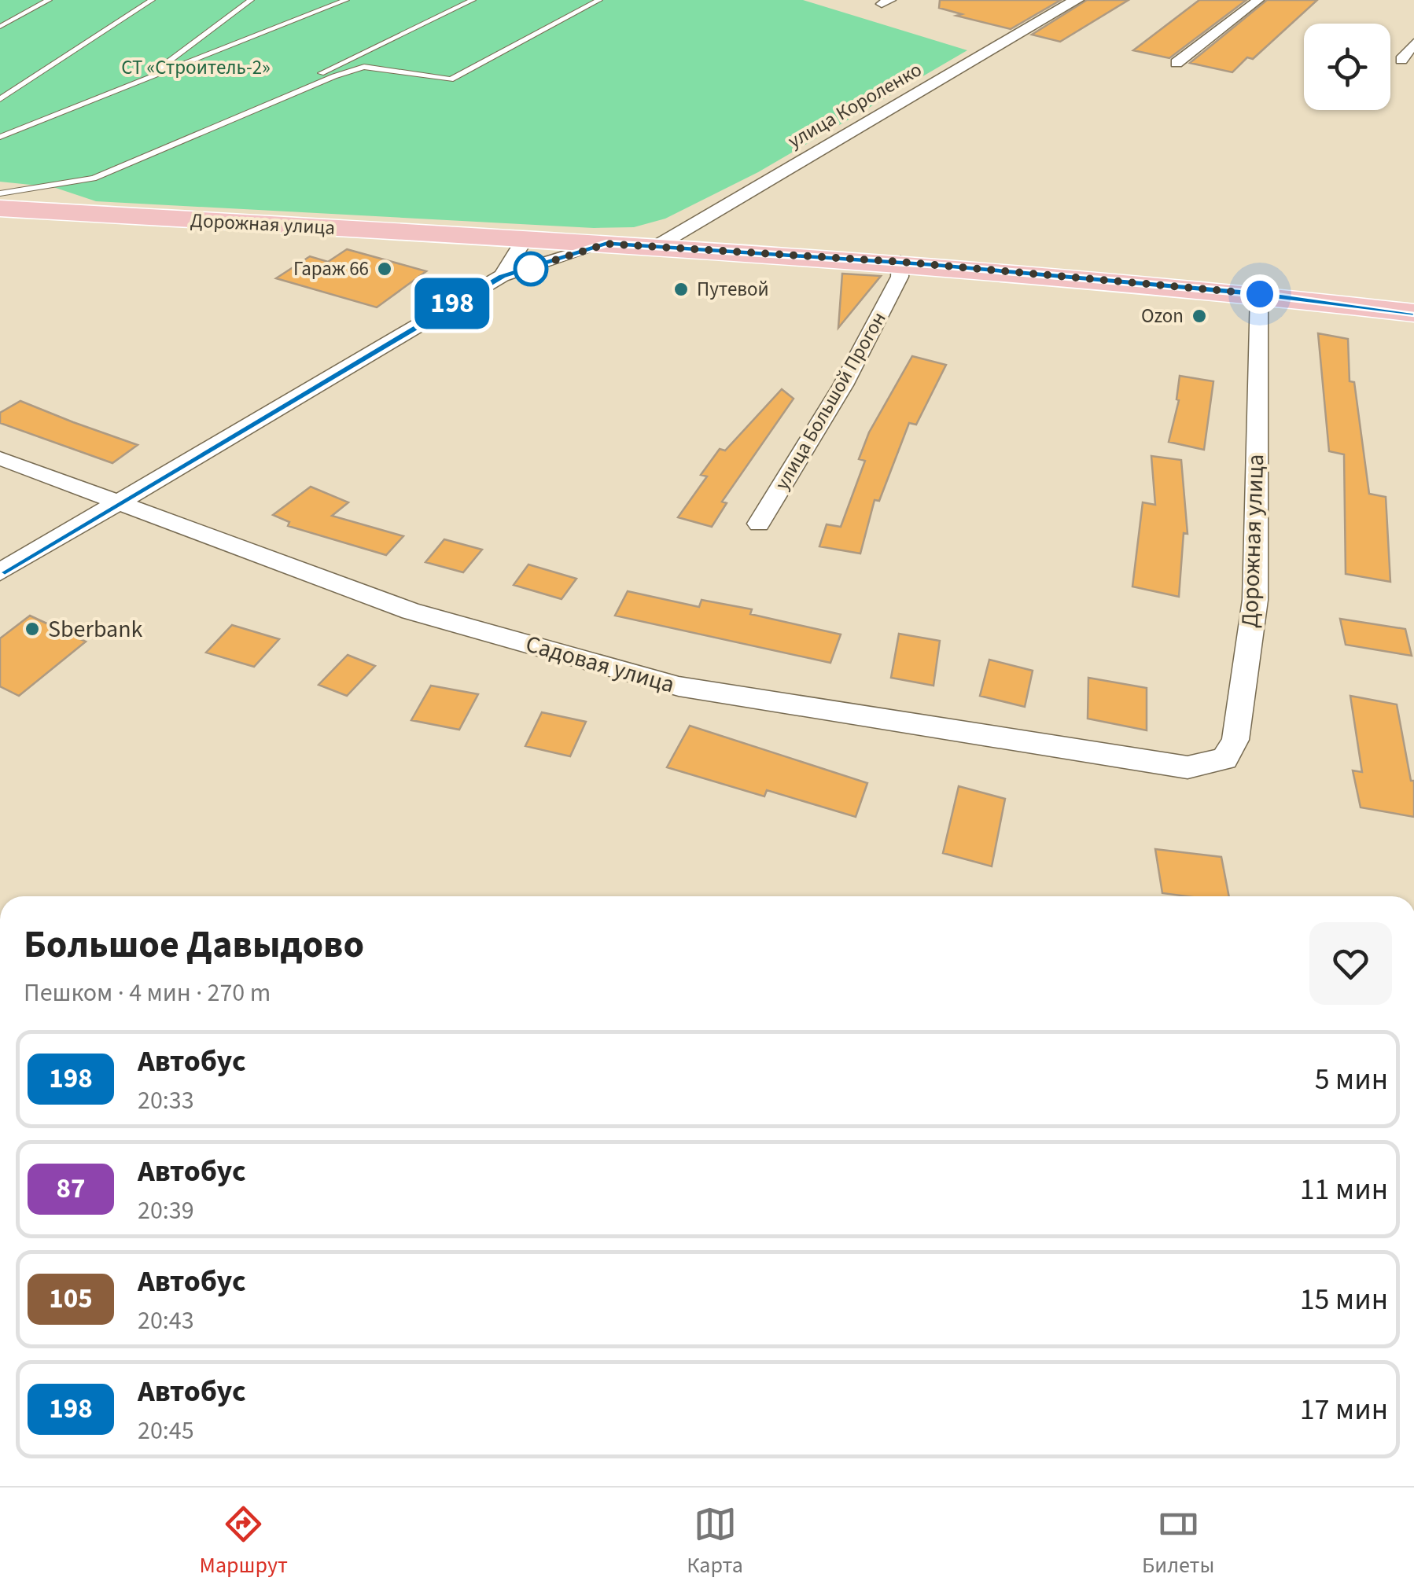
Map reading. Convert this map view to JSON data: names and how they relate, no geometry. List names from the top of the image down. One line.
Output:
{"streets":{"main road":["Дорожная улица"],"street":["улица Короленко","улица Большой Прогон","Садовая улица"]},"crossings":[["улица Короленко","Дорожная улица"],["Дорожная улица","улица Большой Прогон"],["Дорожная улица","Садовая улица"]],"parks":["СТ «Строитель-2»"],"places":["Гараж 66","Путевой","Ozon","Sberbank"],"lines":["bus line 198"],"page":{"on_map":"198","heading":["Большое Давыдово","Пешком · 4 мин · 270 m"],"list":[{"mark":"198","name":"Автобус","note":"20:33","value":"5 мин"},{"mark":"87","name":"Автобус","note":"20:39","value":"11 мин"},{"mark":"105","name":"Автобус","note":"20:43","value":"15 мин"},{"mark":"198","name":"Автобус","note":"20:45","value":"17 мин"}],"tabs":["Маршрут","Карта","Билеты"]}}
